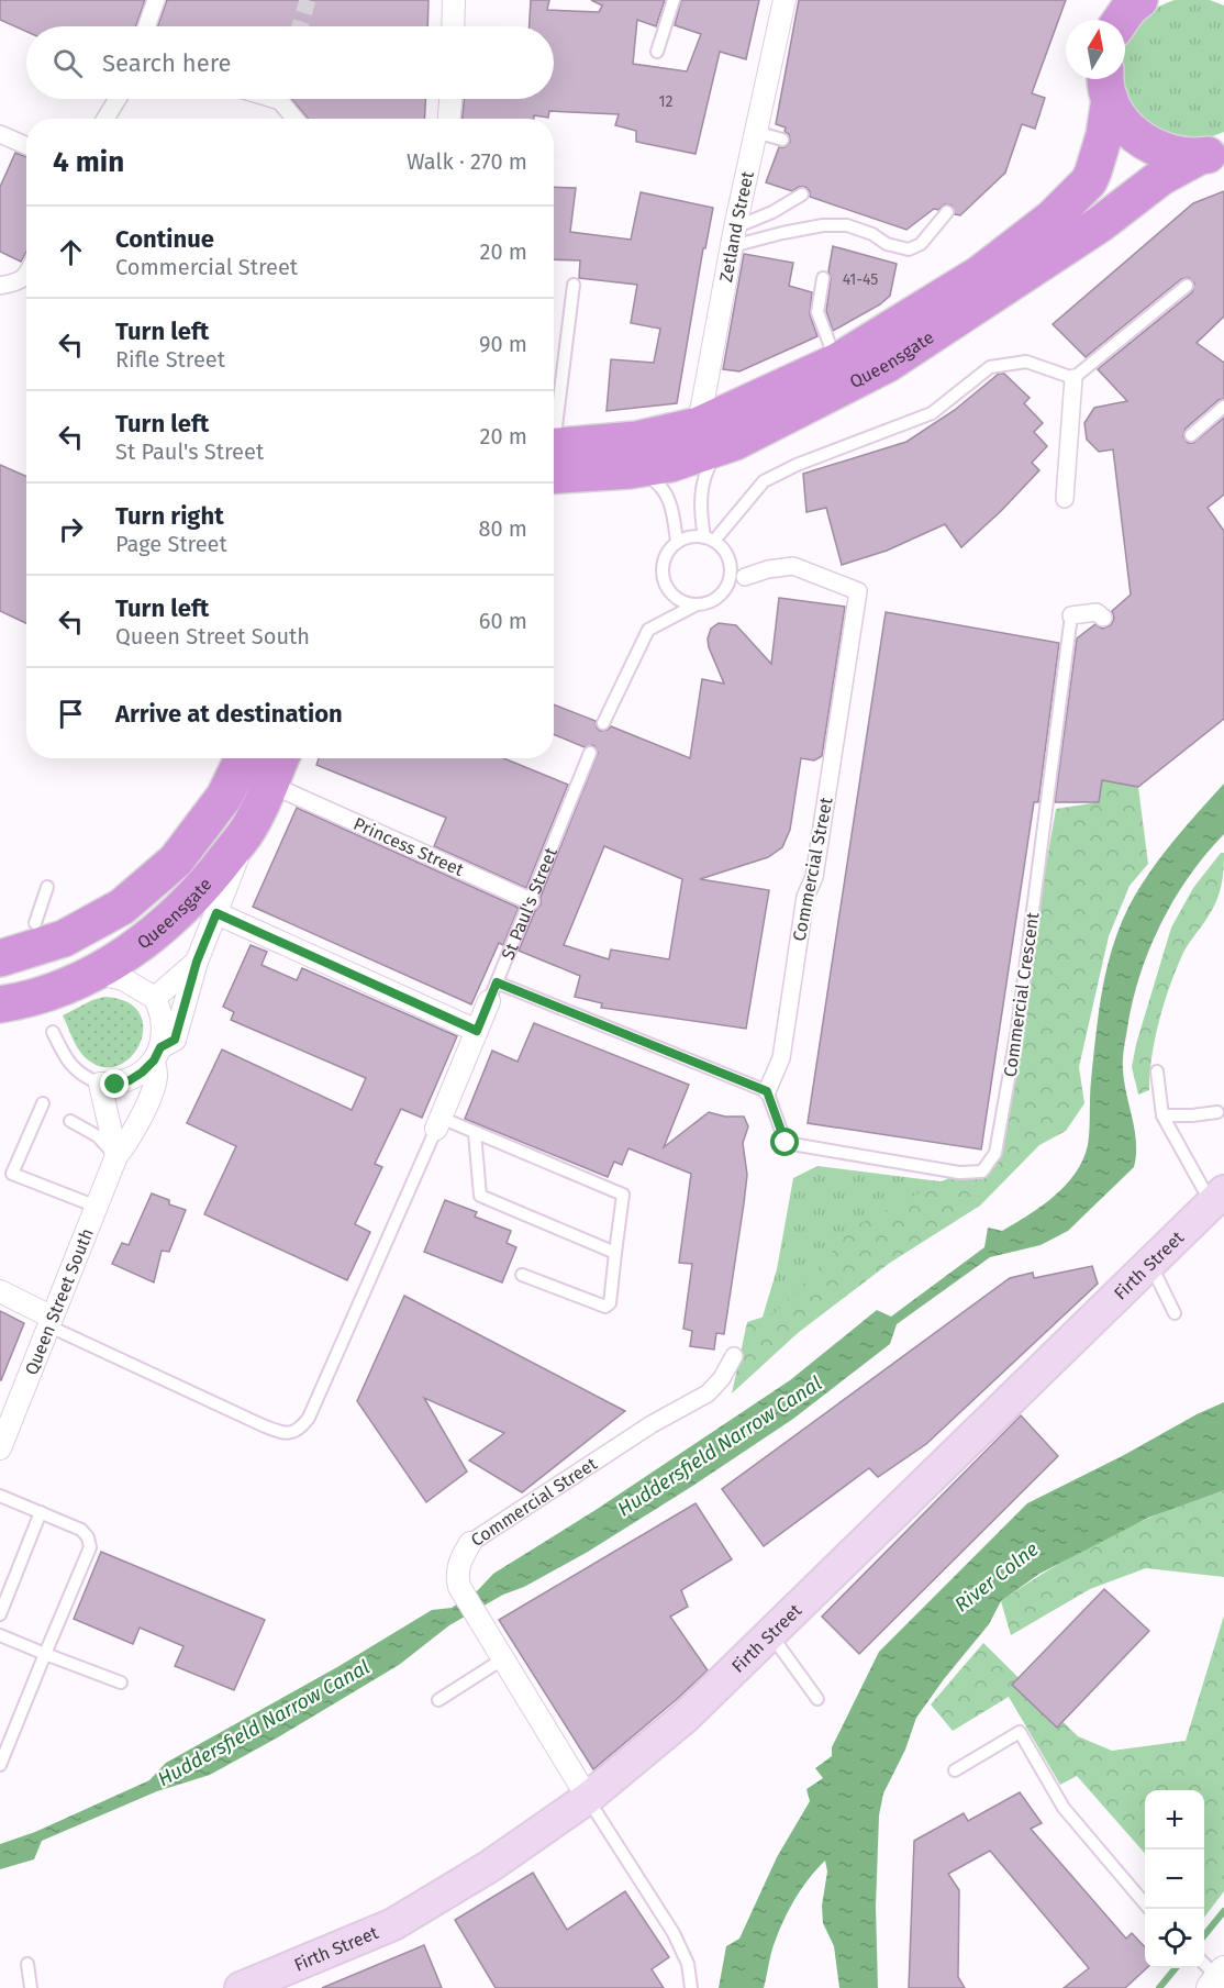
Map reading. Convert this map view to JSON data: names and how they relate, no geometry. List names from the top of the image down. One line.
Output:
{"streets":{"highway":["Queensgate"],"main road":["Firth Street"],"street":["Zetland Street","Princess Street","Commercial Street","St Paul's Street","Queen Street South"],"lane":["Commercial Crescent"]},"crossings":[["Zetland Street","Queensgate"],["Princess Street","St Paul's Street"],["Commercial Street","Commercial Crescent"],["Commercial Street","Firth Street"]],"water":["Huddersfield Narrow Canal","River Colne"],"house_numbers":["12","41-45"],"north":"top","page":{"search":"Search here","heading":["4 min","Walk · 270 m"],"list":[["Continue","Commercial Street","20 m"],["Turn left","Rifle Street","90 m"],["Turn left","St Paul's Street","20 m"],["Turn right","Page Street","80 m"],["Turn left","Queen Street South","60 m"],"Arrive at destination"],"map_buttons":["+","−"]}}
